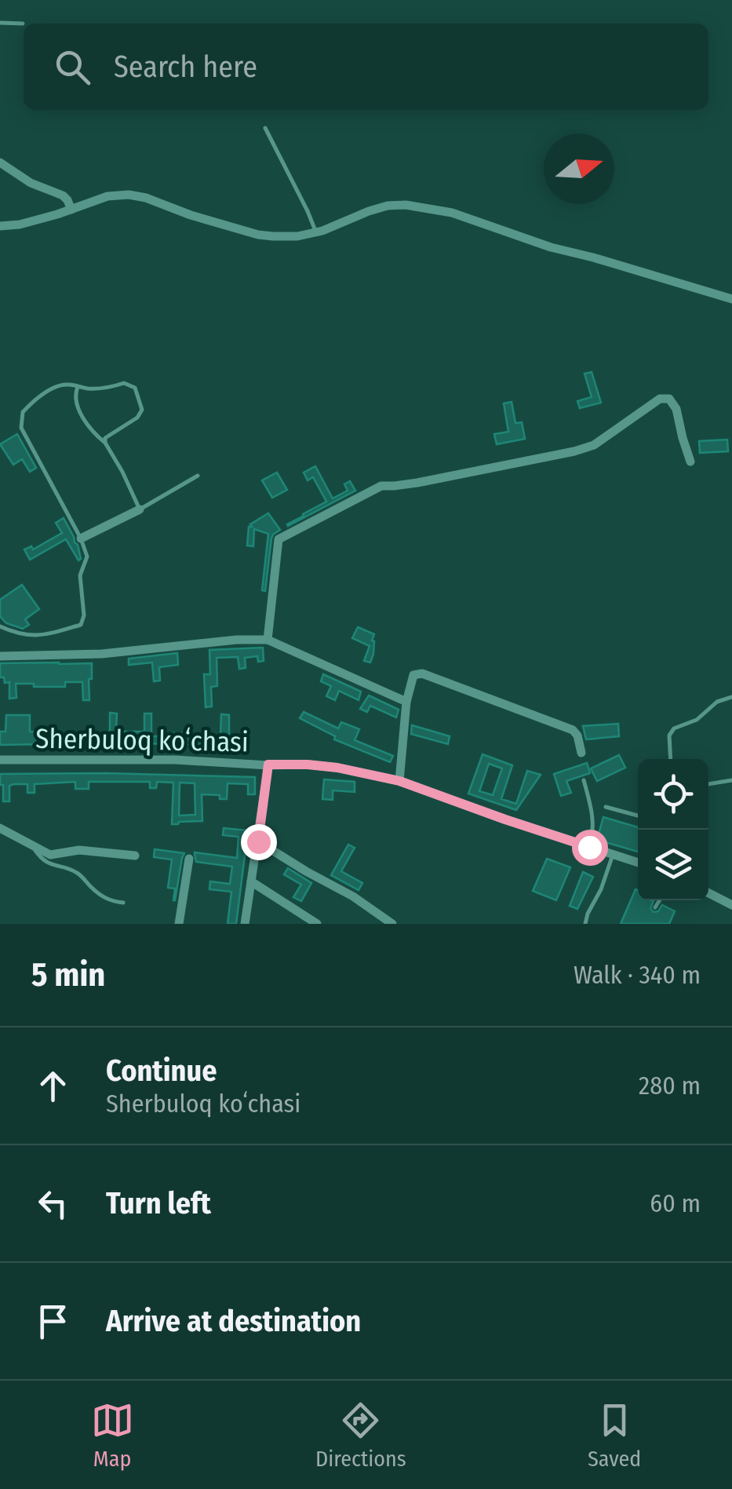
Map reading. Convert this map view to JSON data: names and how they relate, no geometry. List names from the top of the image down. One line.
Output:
{"streets":{"street":["Sherbuloq koʻchasi"]},"north":"right","page":{"search":"Search here","heading":["5 min","Walk · 340 m"],"list":[["Continue","Sherbuloq koʻchasi","280 m"],["Turn left","60 m"],"Arrive at destination"],"nav":["Map","Directions","Saved"]}}
